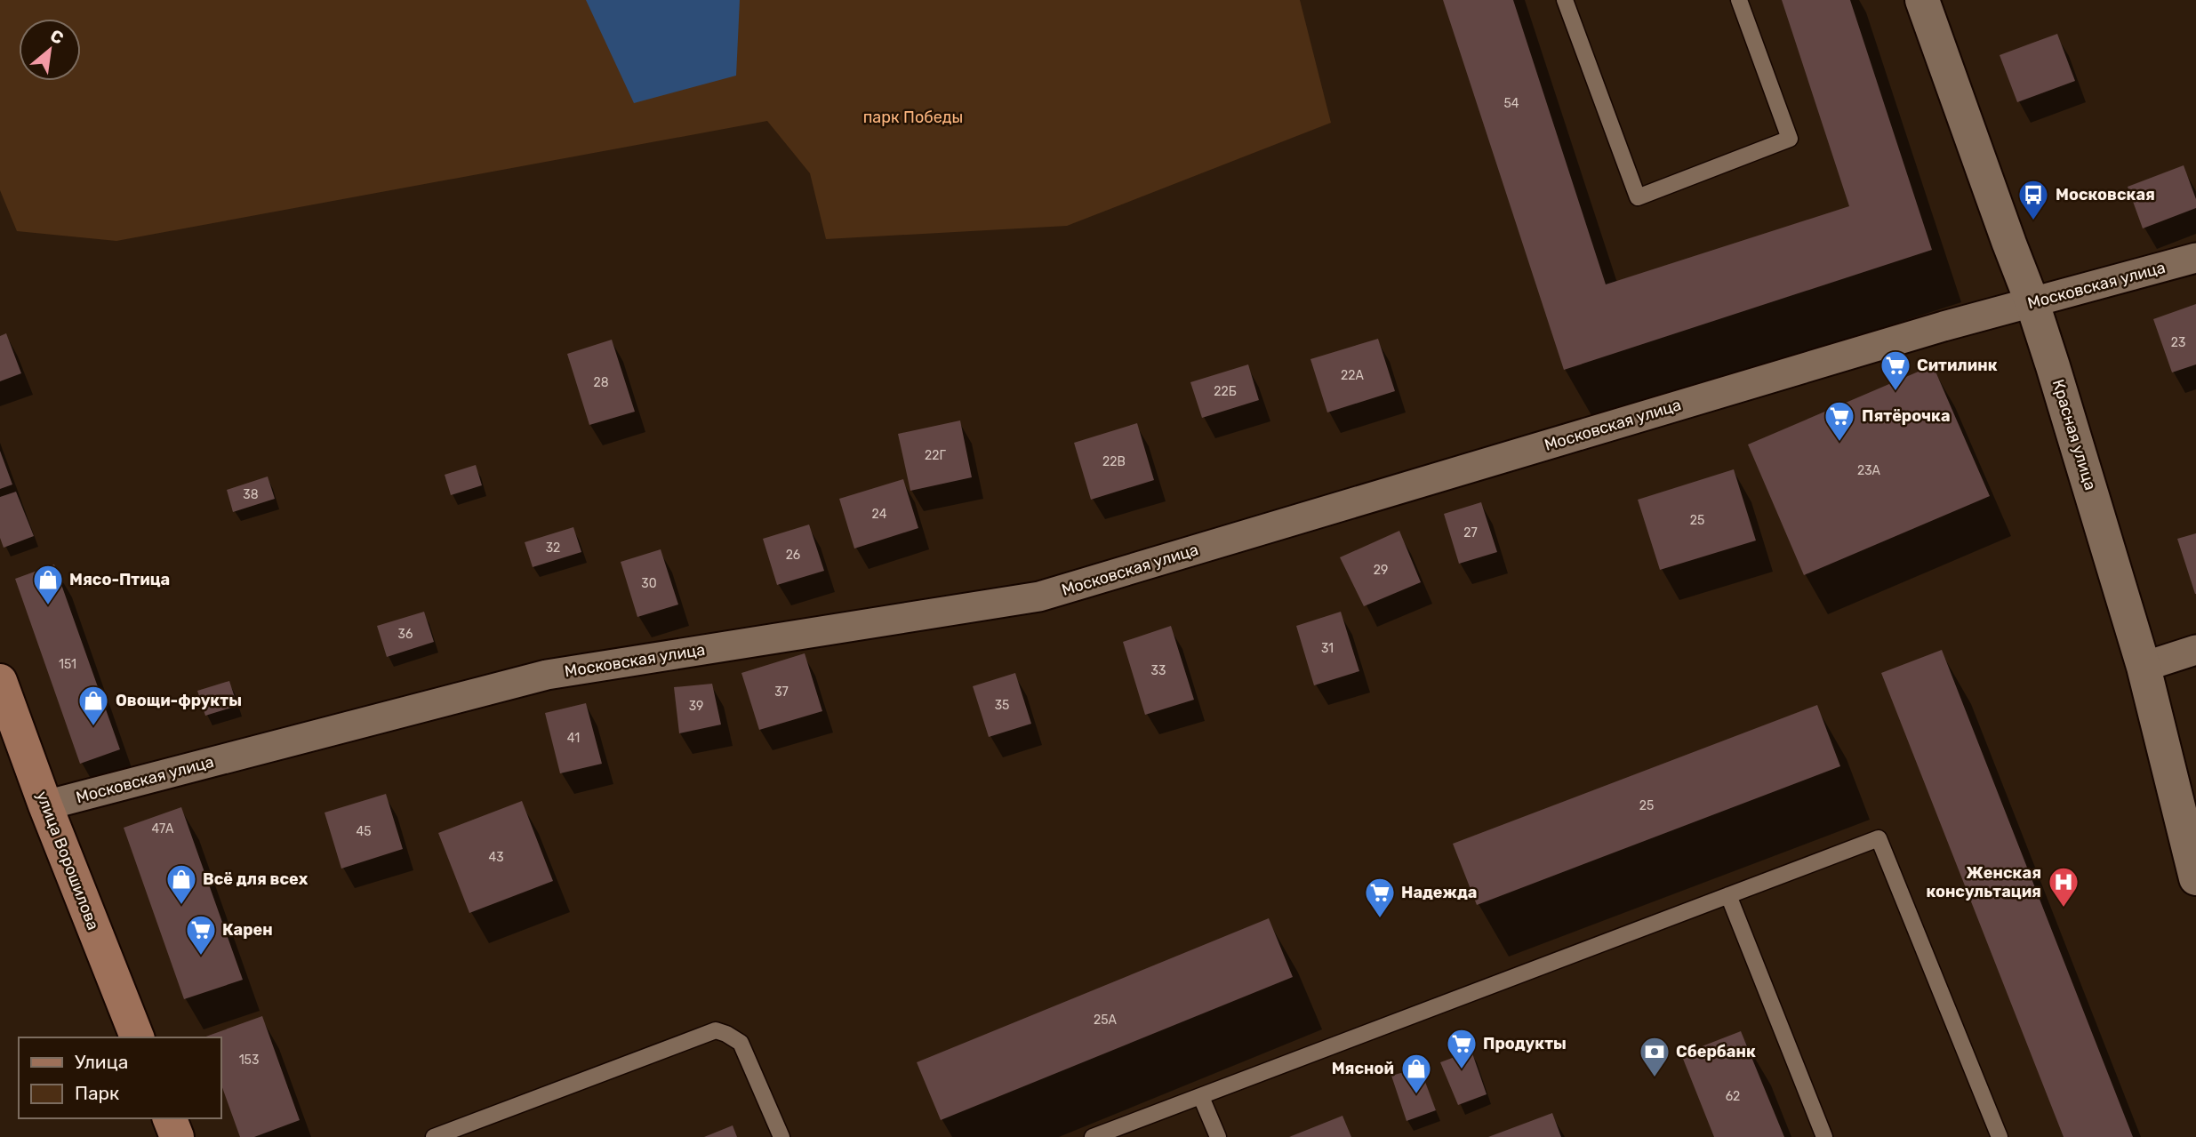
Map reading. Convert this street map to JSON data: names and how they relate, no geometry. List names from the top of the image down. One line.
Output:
{"streets":{"main road":["улица Ворошилова"],"street":["Московская улица","Красная улица"]},"crossings":[["Московская улица","Красная улица"],["Московская улица","улица Ворошилова"]],"parks":["парк Победы"],"places":{"bus stop":["Московская"],"supermarket":["Ситилинк","Пятёрочка","Надежда","Карен","Продукты"],"shop":["Мясо-Птица","Овощи-фрукты","Всё для всех","Мясной"],"hospital":["Женская консультация"],"bank":["Сбербанк"]},"house_numbers":["54","23","22А","28","22Б","22Г","22В","23А","38","24","25","27","32","26","29","30","36","31","151","33","37","35","39","41","25","47А","45","43","25А","153","62"],"legend":["Улица","Парк"],"north":"top right"}
